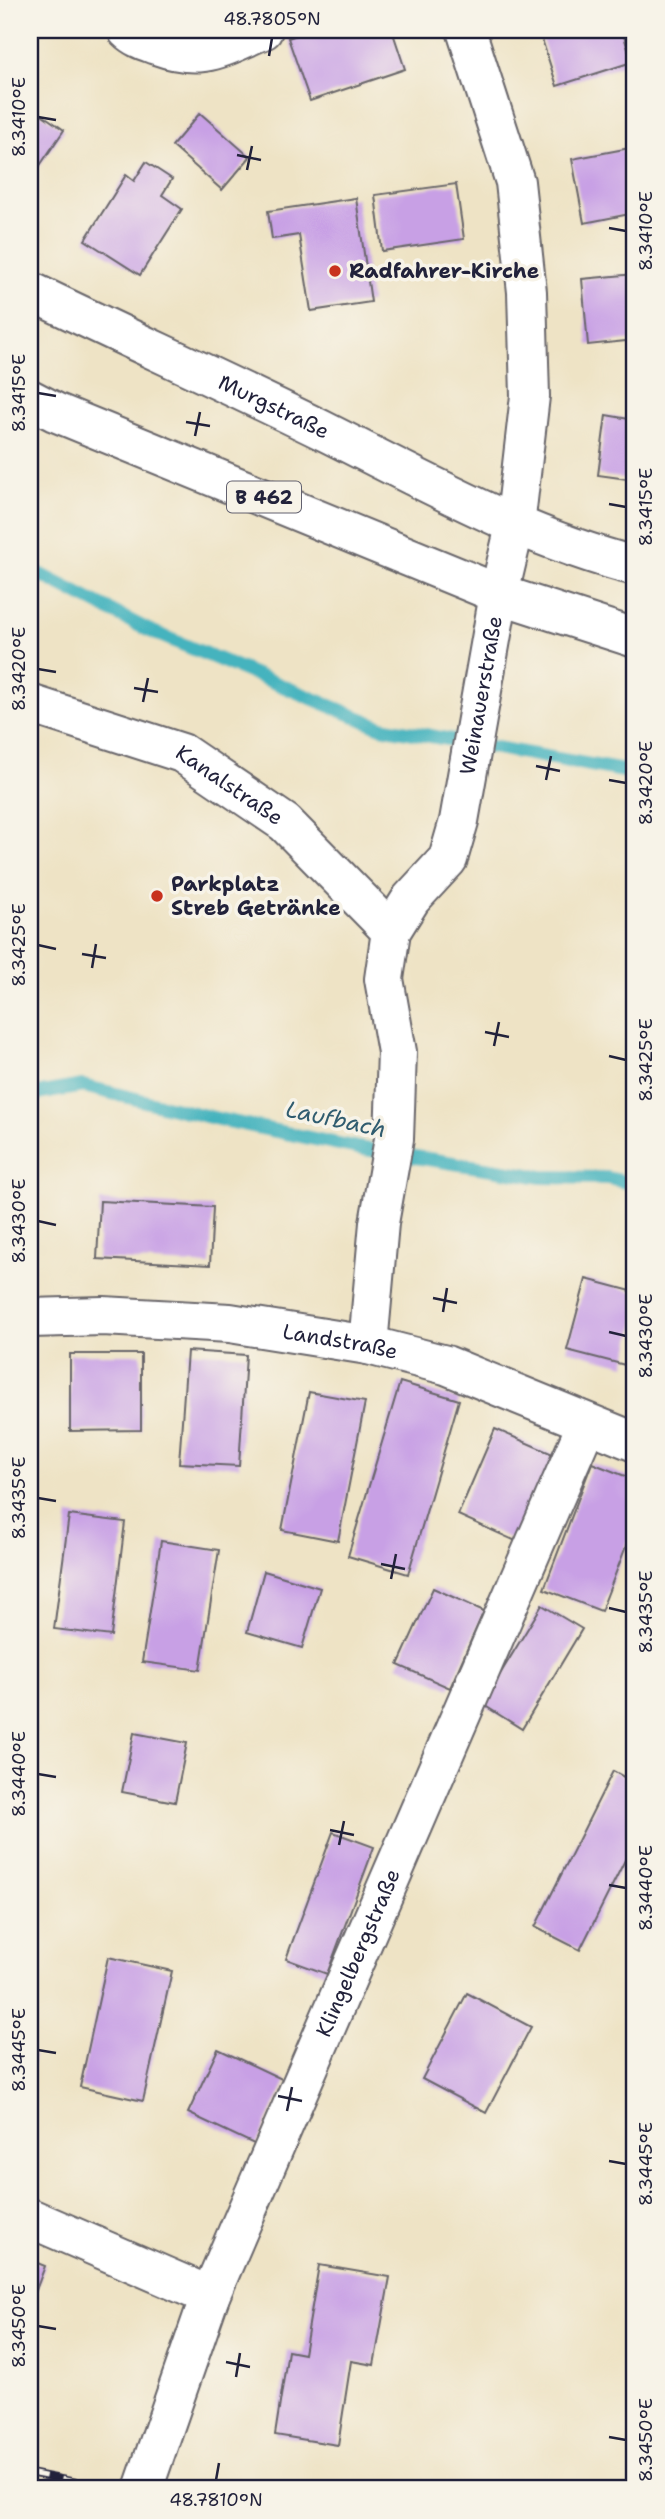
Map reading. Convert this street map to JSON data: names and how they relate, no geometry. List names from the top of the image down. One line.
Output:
{"streets":{"street":["Murgstraße","B 462","Weinauerstraße","Kanalstraße","Landstraße","Klingelbergstraße"]},"crossings":[["Murgstraße","Weinauerstraße"],["B 462","Weinauerstraße"],["Weinauerstraße","Kanalstraße"],["Weinauerstraße","Landstraße"],["Landstraße","Klingelbergstraße"]],"water":["Laufbach"],"places":["Radfahrer-Kirche","Parkplatz Streb Getränke"],"coordinates":["48.7805°N","8.3410°E","8.3415°E","8.3420°E","8.3425°E","8.3430°E","8.3435°E","8.3440°E","8.3445°E","8.3450°E","48.7810°N"]}
